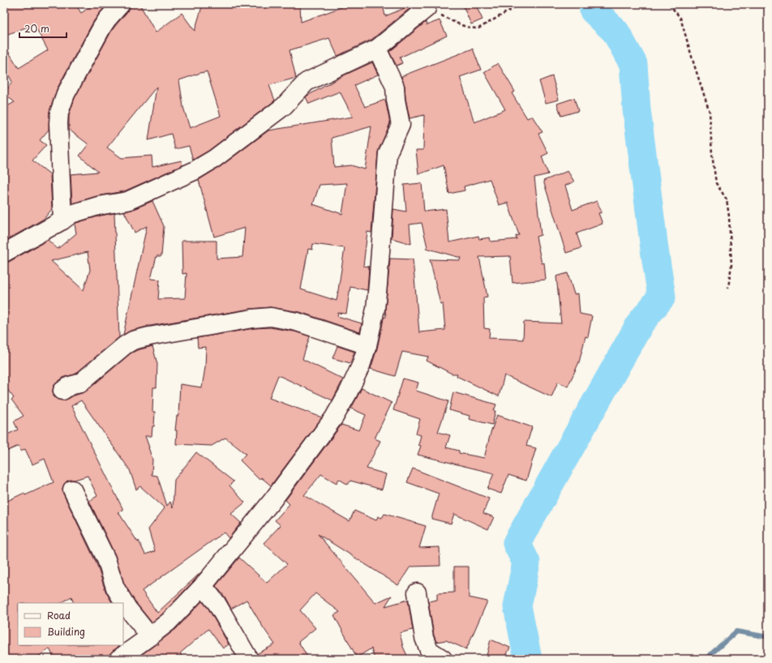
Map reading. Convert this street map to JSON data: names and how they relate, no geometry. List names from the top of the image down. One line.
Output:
{"legend":["Road","Building"],"scale_bar":"20 m"}
